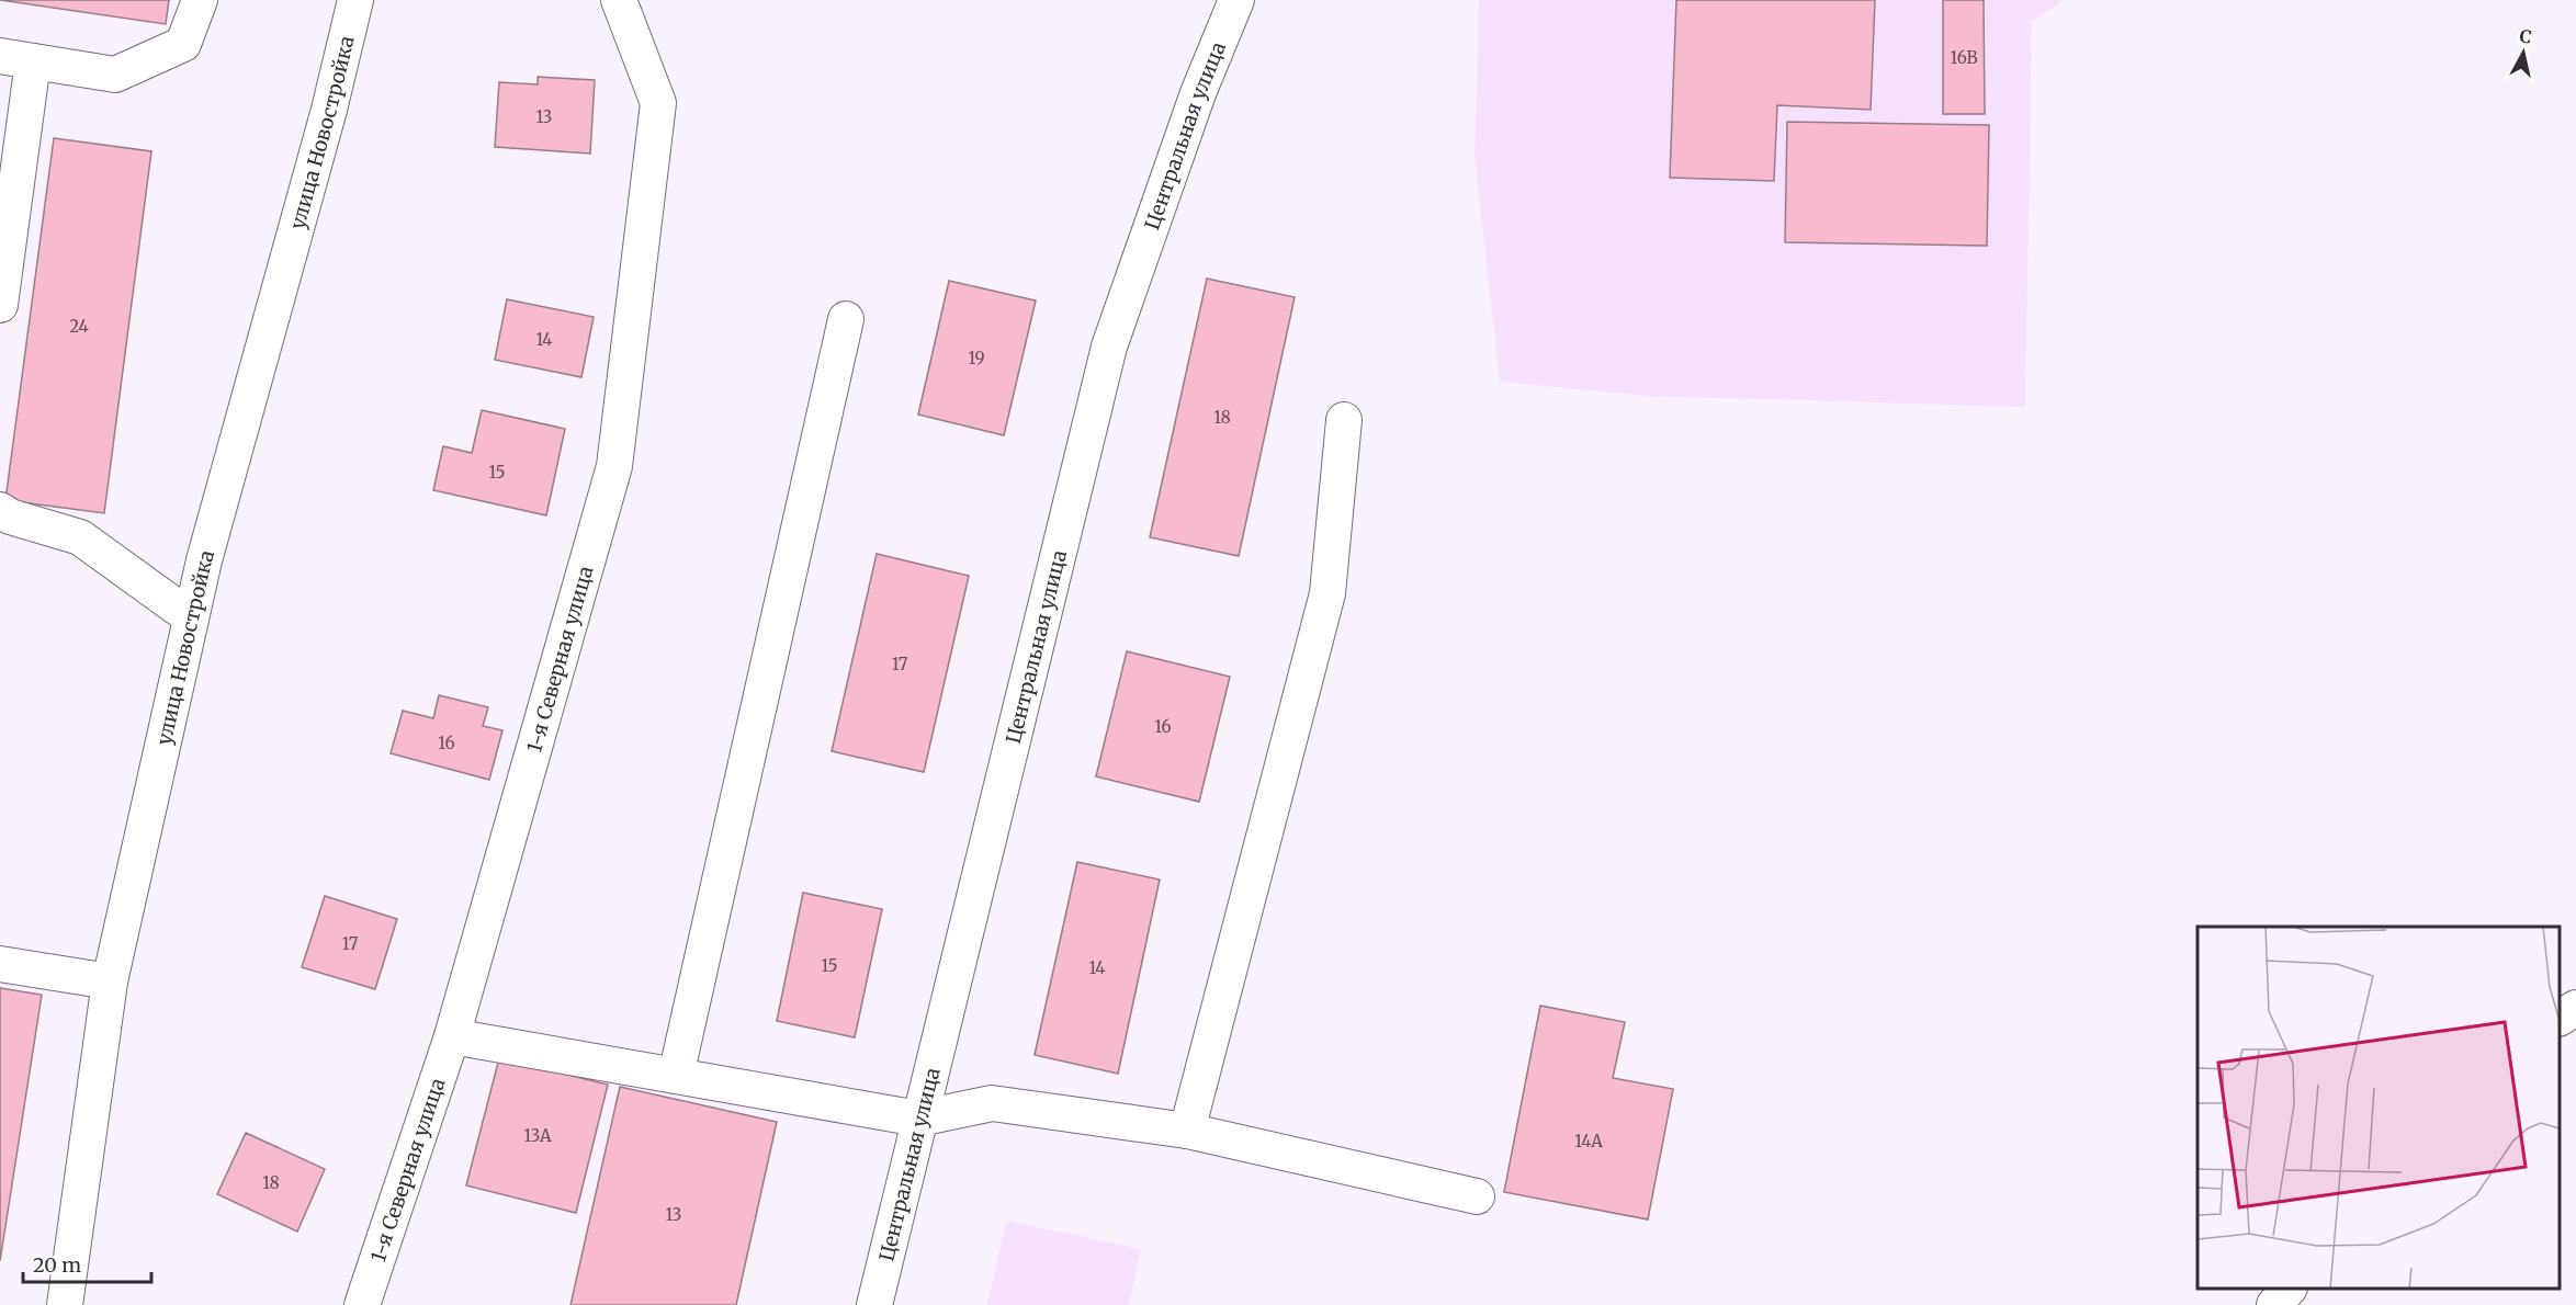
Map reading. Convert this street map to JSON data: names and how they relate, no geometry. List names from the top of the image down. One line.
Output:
{"streets":{"street":["улица Новостройка","Центральная улица","1-я Северная улица"]},"house_numbers":["16В","13","24","14","19","18","15","17","16","16","17","15","14","13А","14А","18","13"],"scale_bar":"20 m","north":"top"}
